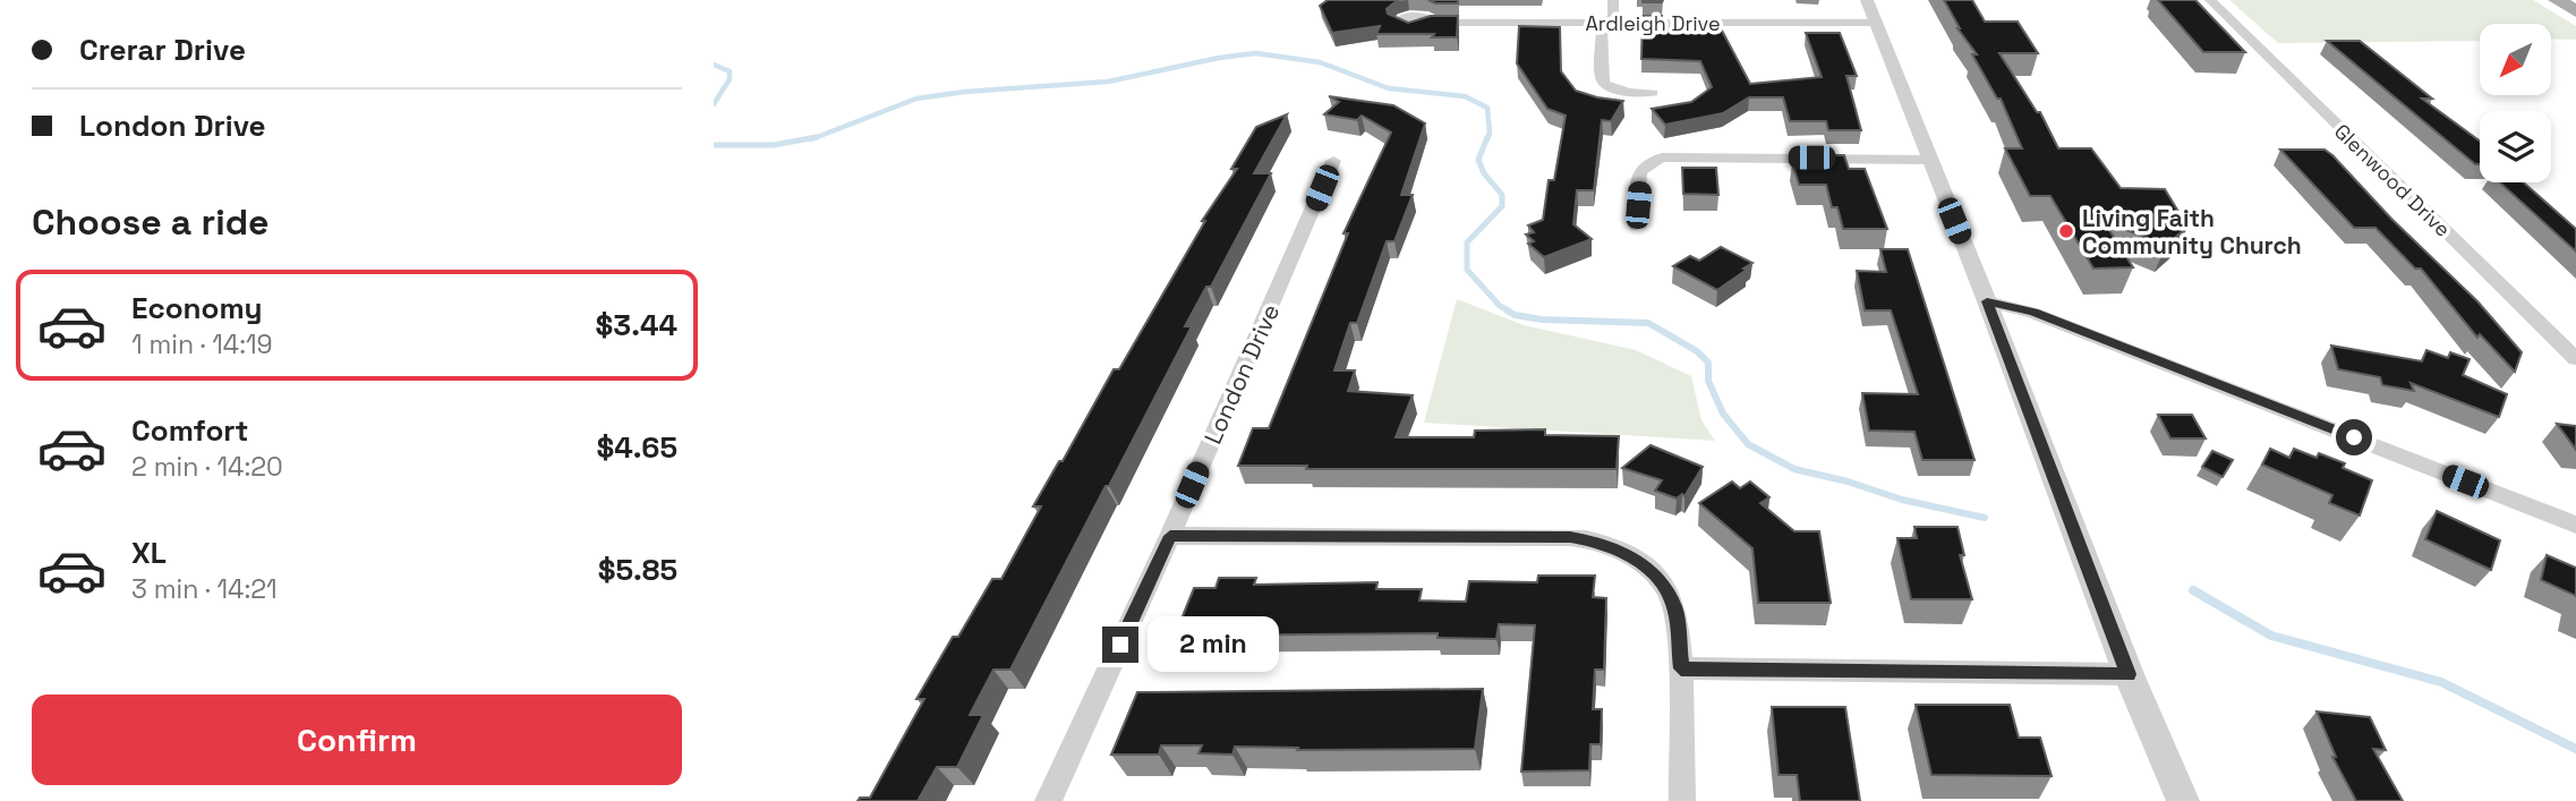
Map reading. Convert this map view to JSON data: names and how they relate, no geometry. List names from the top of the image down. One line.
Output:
{"streets":{"street":["Ardleigh Drive","Glenwood Drive","London Drive"]},"places":["Living Faith Community Church"],"north":"bottom left","page":{"banner":["Crerar Drive","London Drive"],"heading":"Choose a ride","list":[{"name":"Economy","note":"1 min · 14:19","value":"$3.44"},{"name":"Comfort","note":"2 min · 14:20","value":"$4.65"},{"name":"XL","note":"3 min · 14:21","value":"$5.85"}],"bubble":"2 min","buttons":"Confirm"}}
